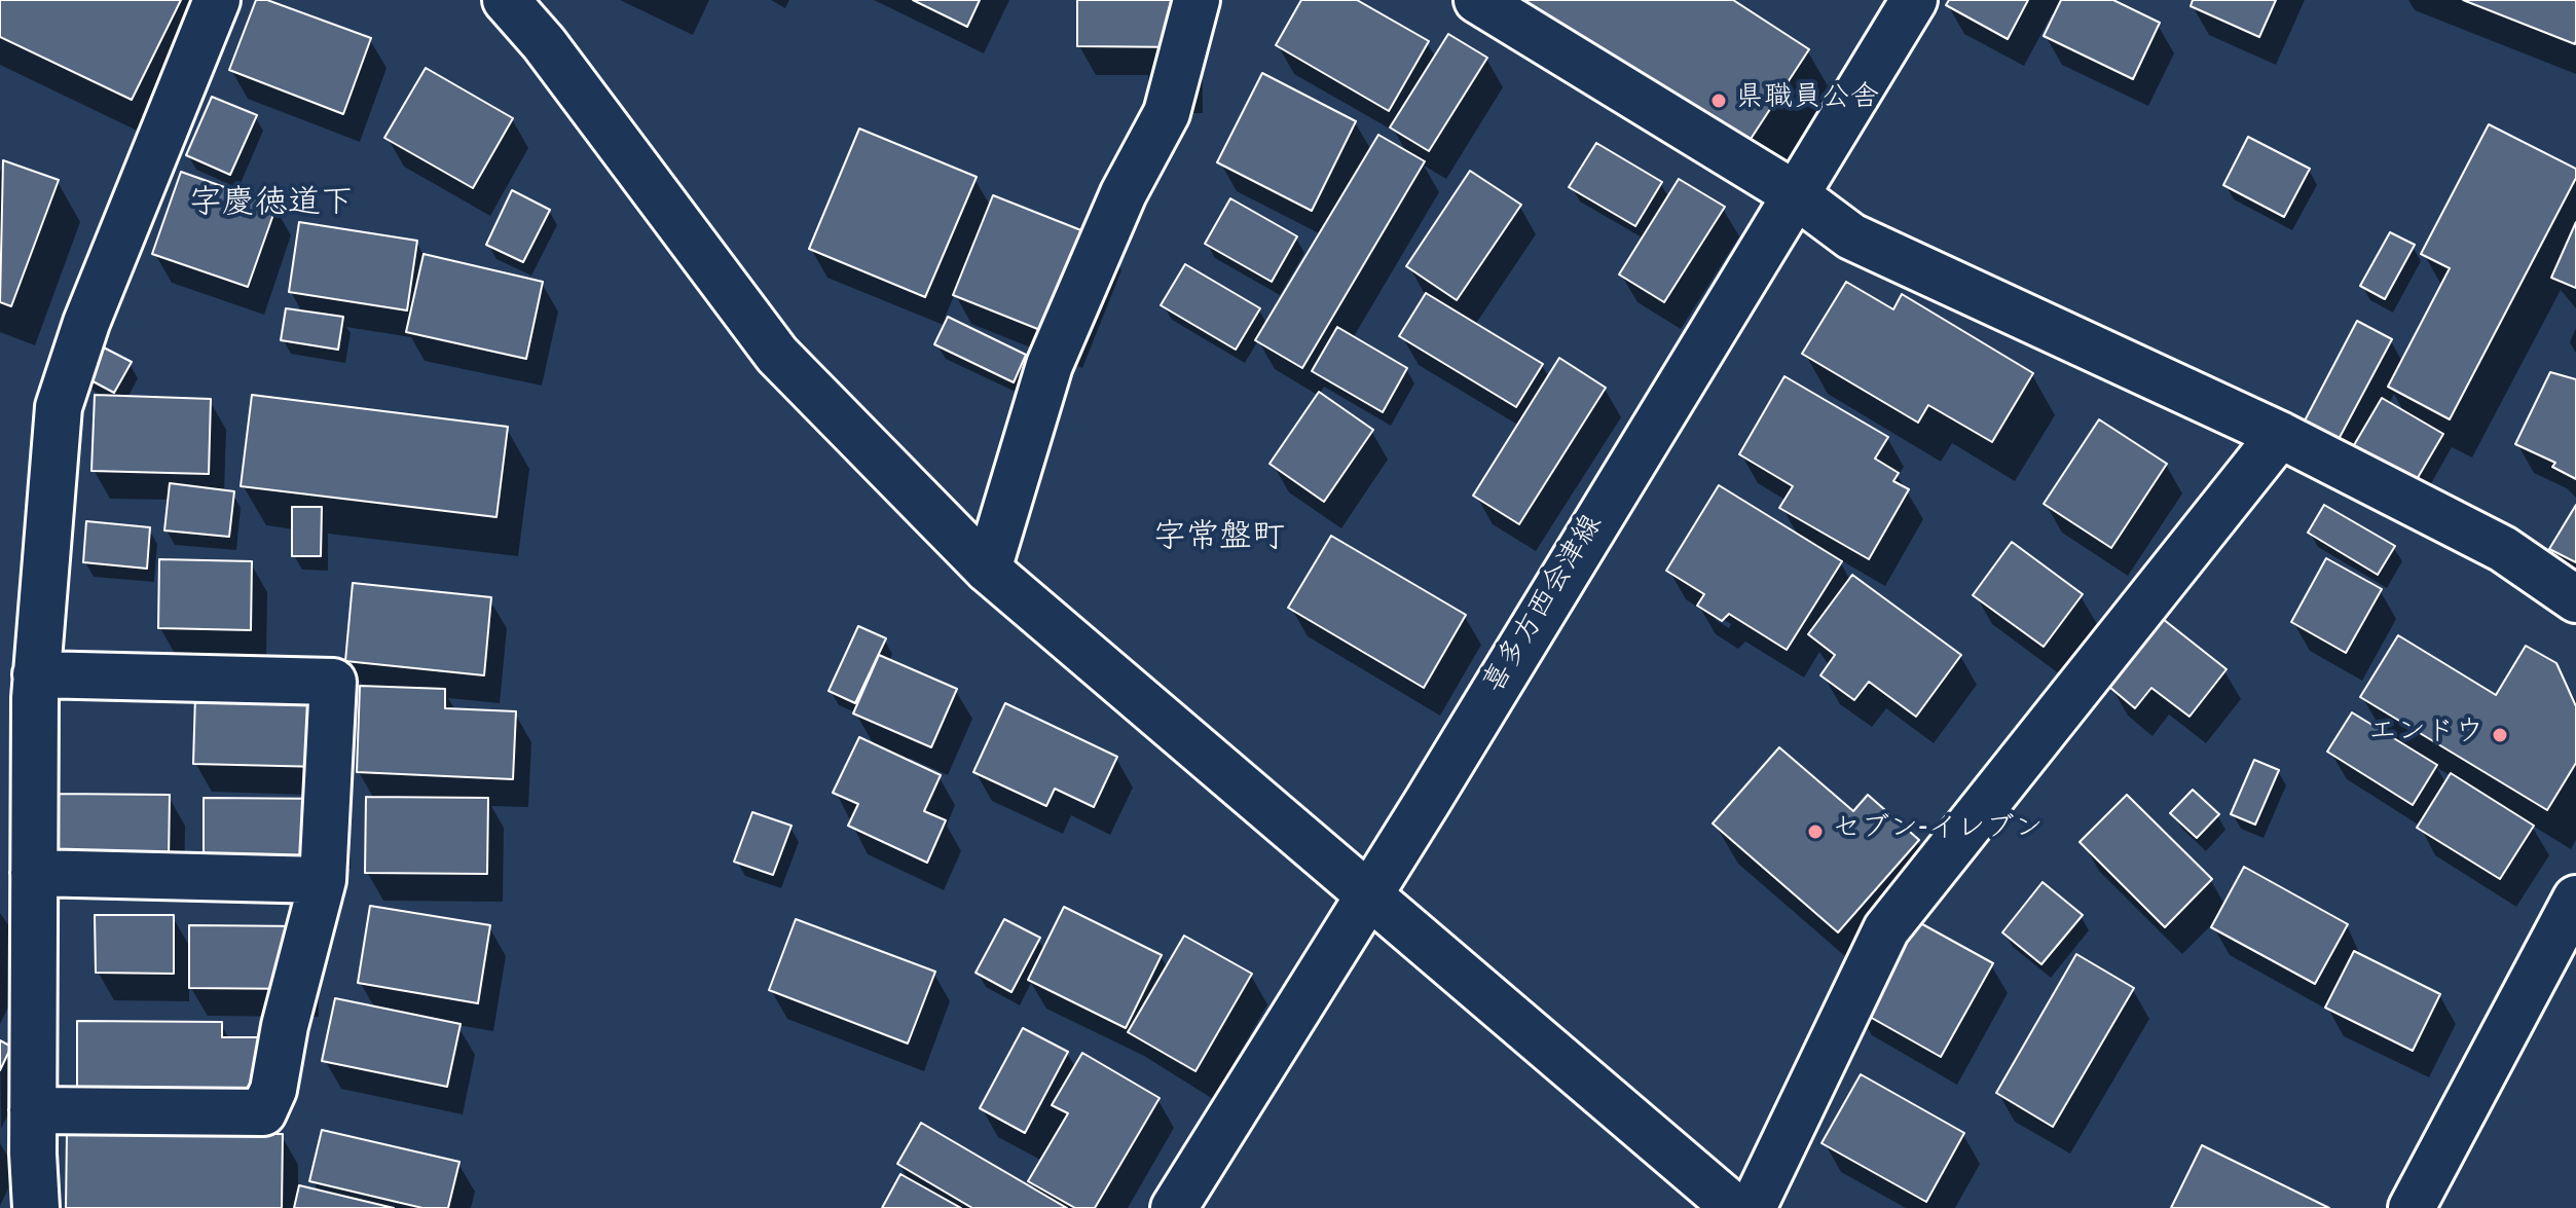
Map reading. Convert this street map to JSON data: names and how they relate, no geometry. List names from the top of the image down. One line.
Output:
{"streets":{"street":["喜多方西会津線"]},"districts":["字慶徳道下","字常盤町"],"places":["県職員公舎","エンドウ","セブン-イレブン"]}
